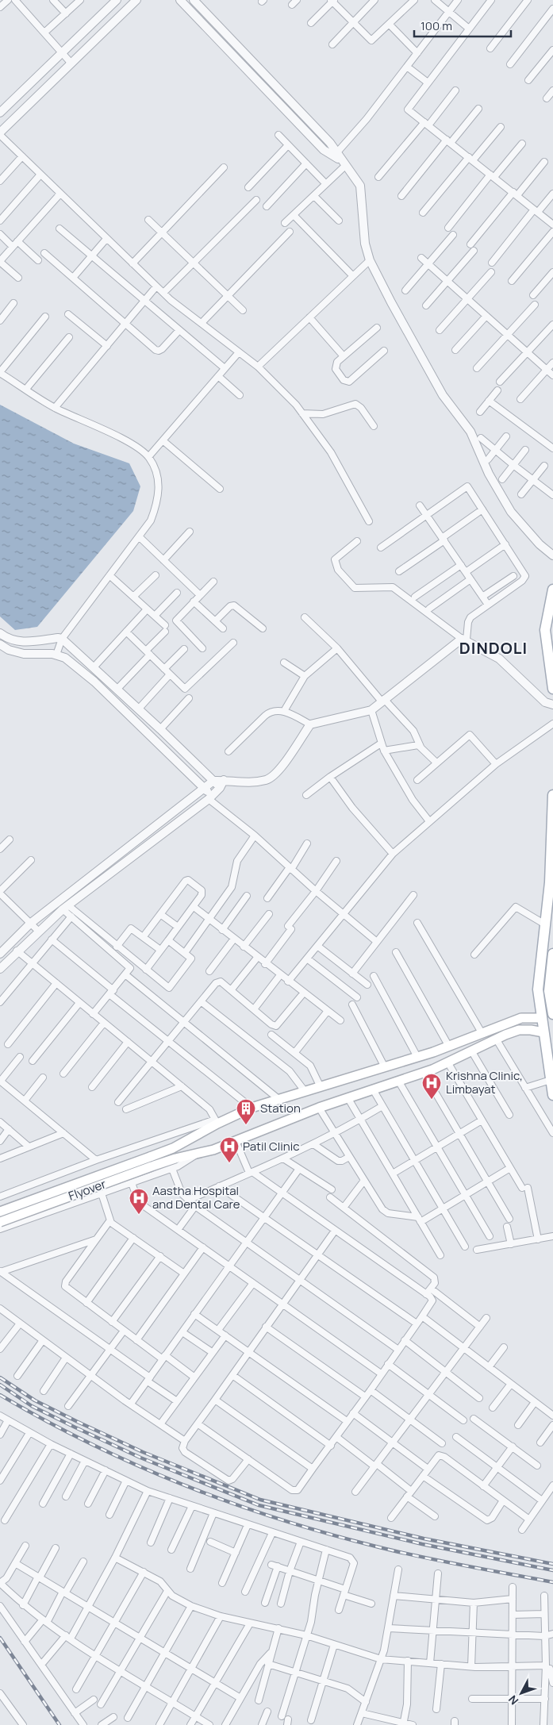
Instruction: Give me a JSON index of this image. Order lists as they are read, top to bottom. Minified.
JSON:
{"streets":{"main road":["Flyover"]},"districts":["DINDOLI"],"places":{"hospital":["Krishna Clinic, Limbayat","Patil Clinic","Aastha Hospital and Dental Care"],"building":["Station"]},"scale_bar":"100 m","north":"bottom left"}
